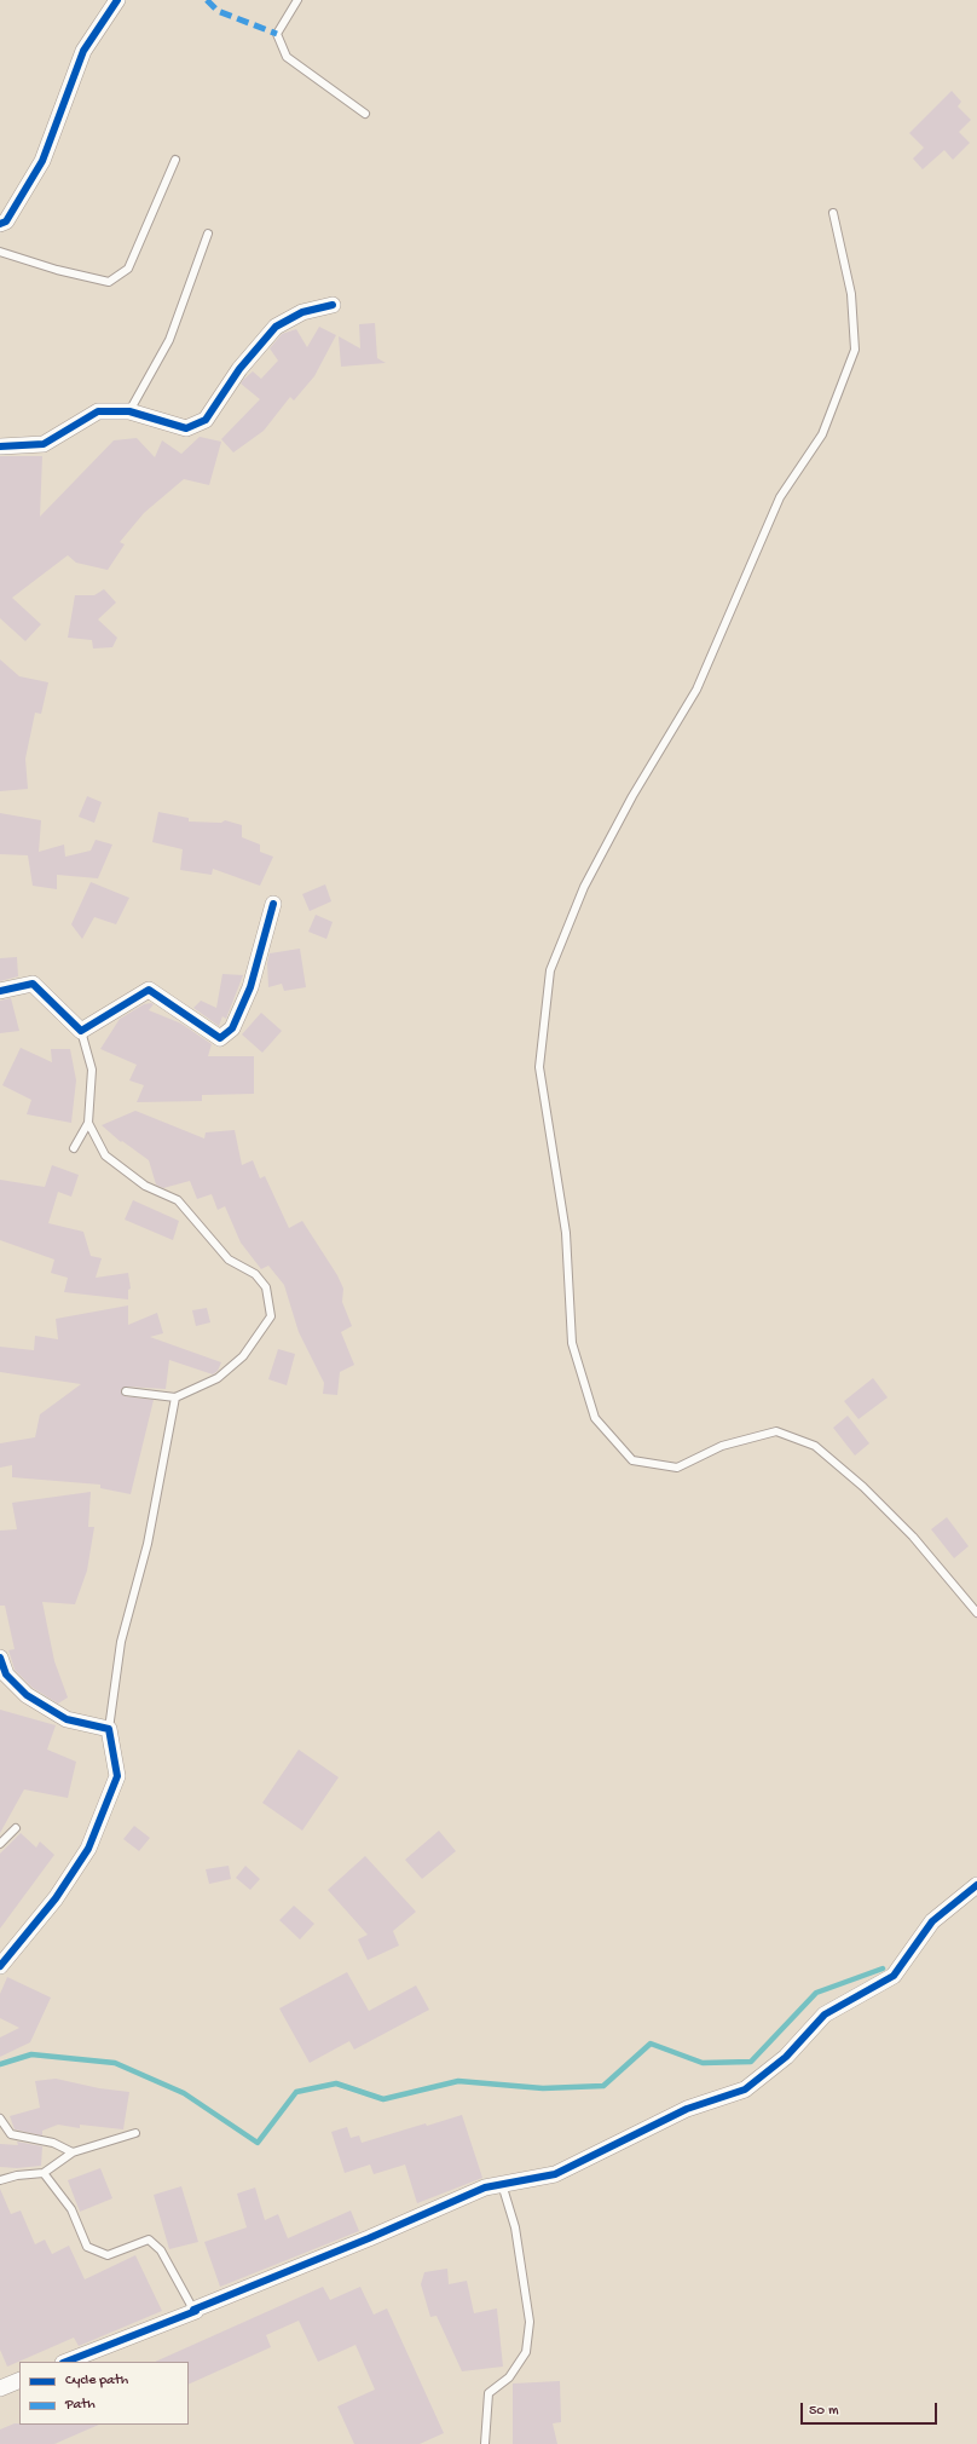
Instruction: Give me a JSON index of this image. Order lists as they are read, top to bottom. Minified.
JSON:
{"legend":["Cycle path","Path"],"scale_bar":"50 m"}
